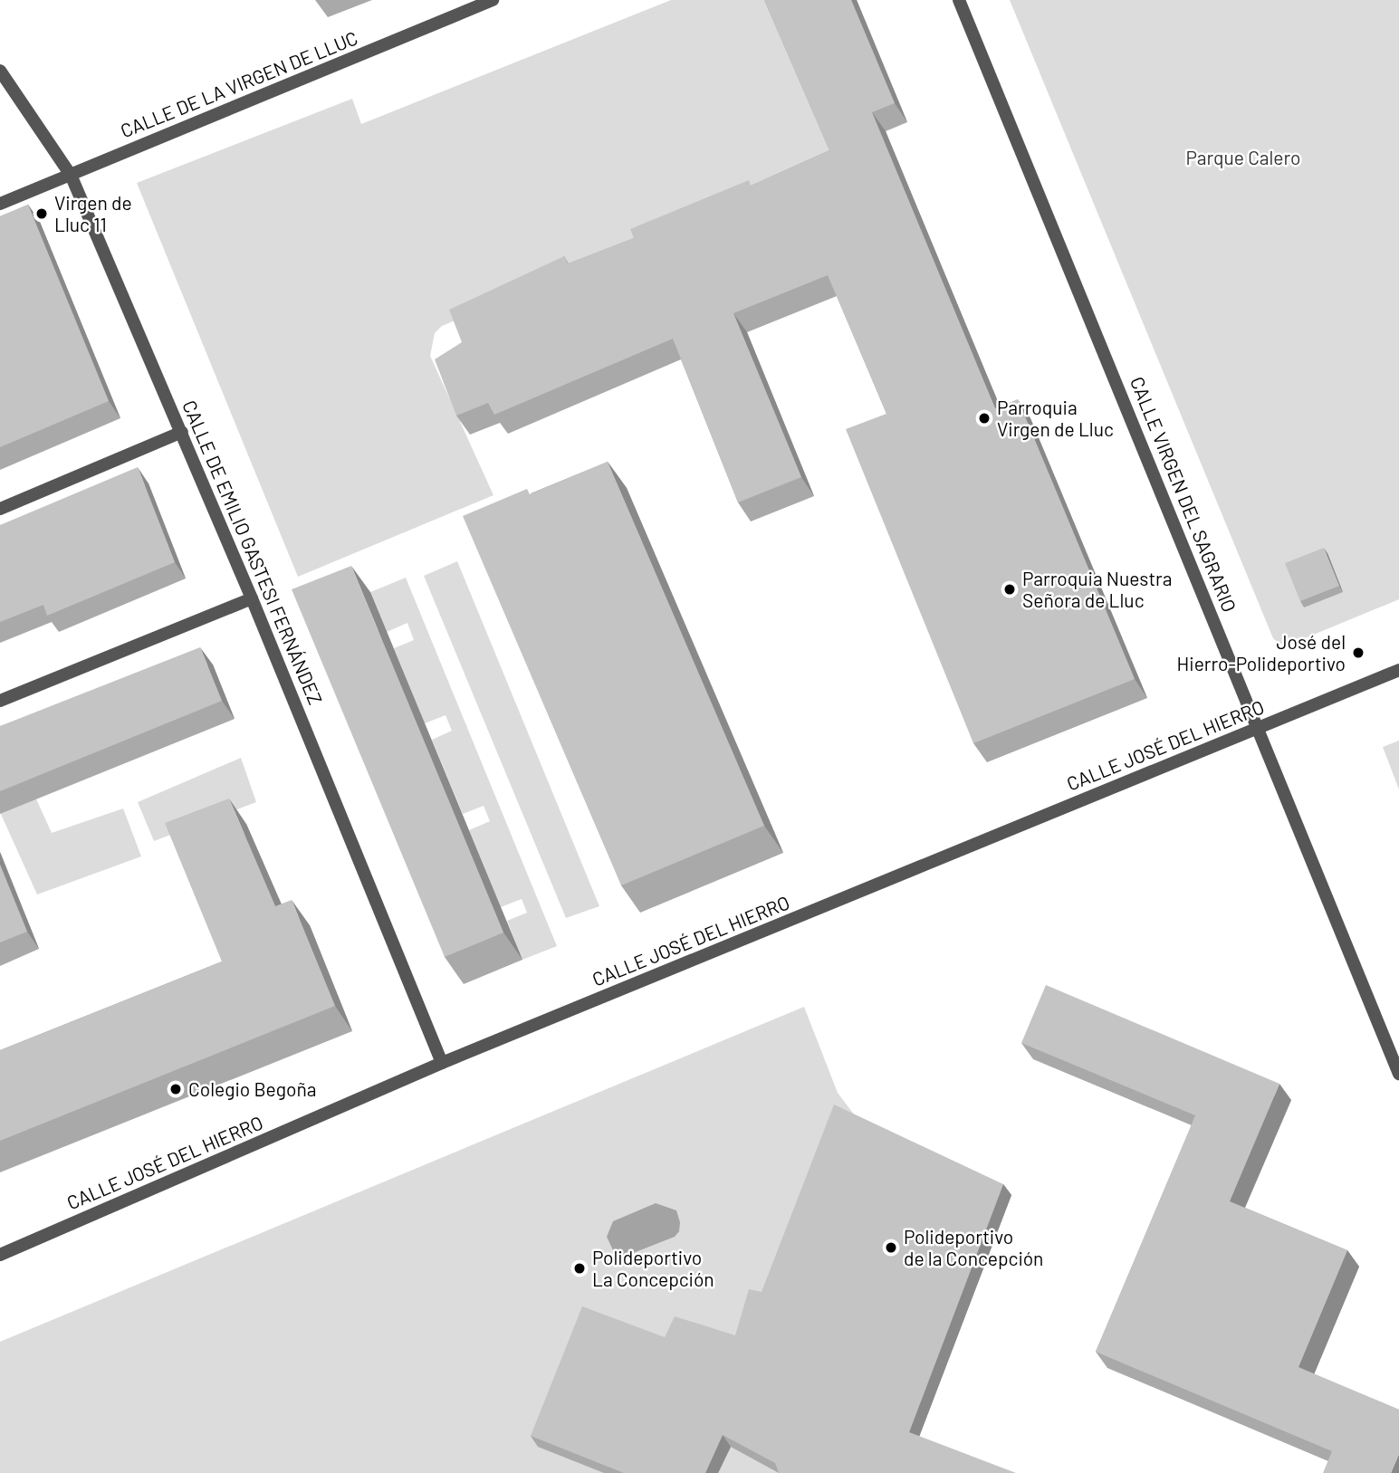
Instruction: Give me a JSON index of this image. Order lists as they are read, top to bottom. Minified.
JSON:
{"streets":{"street":["CALLE DE LA VIRGEN DE LLUC","CALLE VIRGEN DEL SAGRARIO","CALLE DE EMILIO GASTESI FERNÁNDEZ","CALLE JOSÉ DEL HIERRO"]},"crossings":[["CALLE DE LA VIRGEN DE LLUC","CALLE DE EMILIO GASTESI FERNÁNDEZ"],["CALLE VIRGEN DEL SAGRARIO","CALLE JOSÉ DEL HIERRO"],["CALLE DE EMILIO GASTESI FERNÁNDEZ","CALLE JOSÉ DEL HIERRO"]],"parks":["Parque Calero"],"places":["Virgen de Lluc 11","Parroquia Virgen de Lluc","Parroquia Nuestra Señora de Lluc","José del Hierro-Polideportivo","Colegio Begoña","Polideportivo de la Concepción","Polideportivo La Concepción"]}
